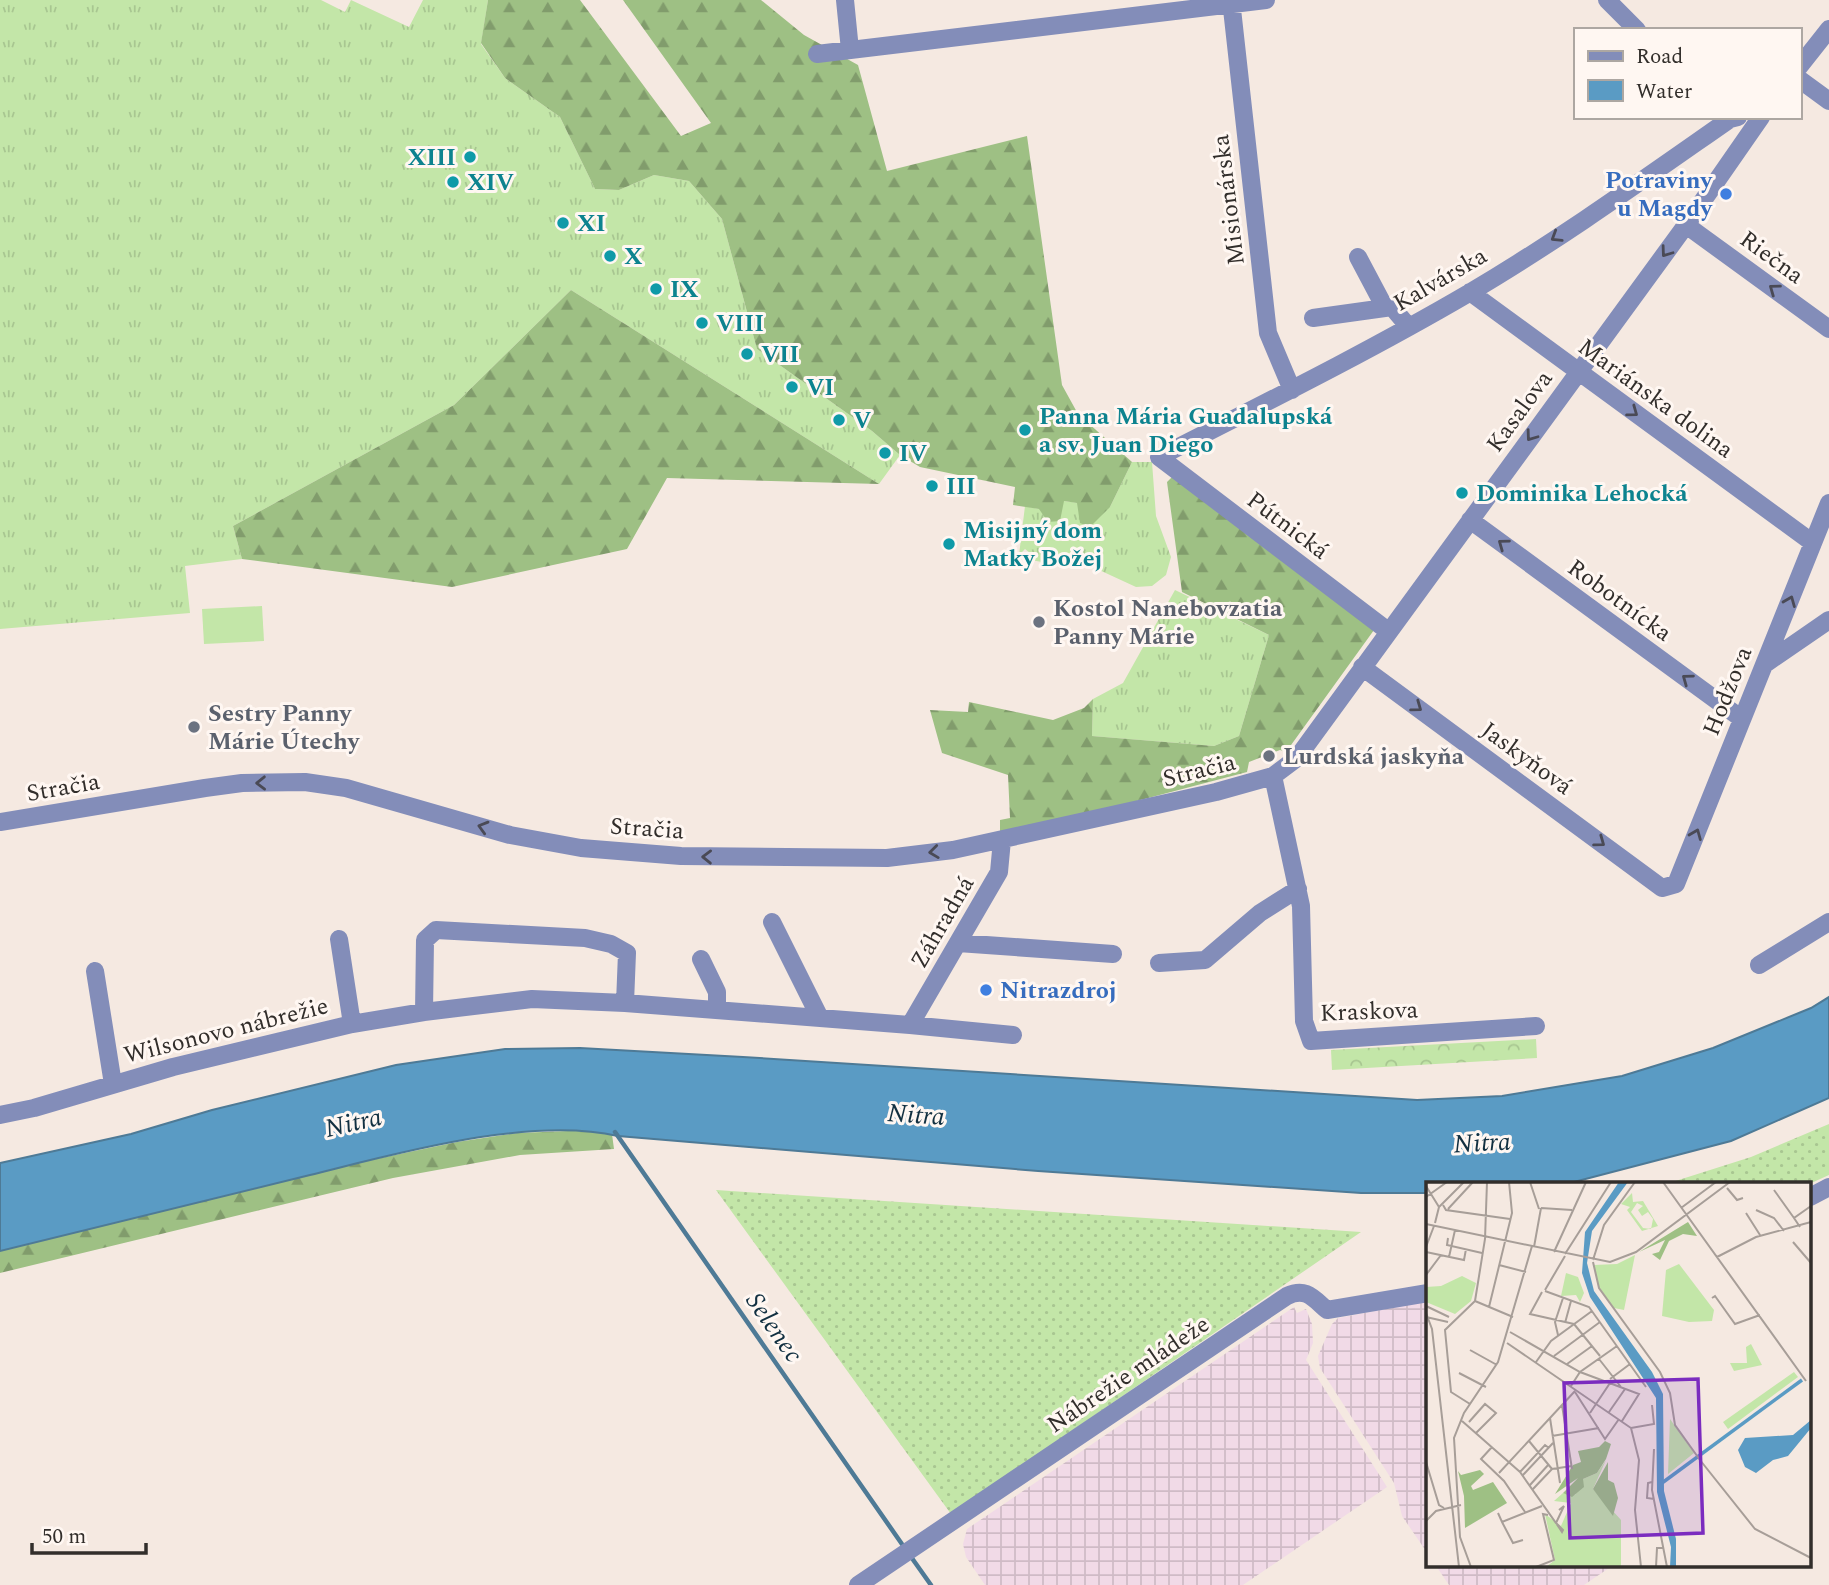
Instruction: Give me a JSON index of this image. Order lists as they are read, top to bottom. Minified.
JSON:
{"streets":{"street":["Misionárska","Riečna","Kalvárska","Mariánska dolina","Kasalova","Pútnická","Robotnícka","Hodžova","Jaskyňová","Stračia","Záhradná","Kraskova","Wilsonovo nábrežie","Nábrežie mládeže"]},"crossings":[["Misionárska","Kalvárska"],["Riečna","Kasalova"],["Kalvárska","Mariánska dolina"],["Kalvárska","Pútnická"],["Mariánska dolina","Kasalova"],["Mariánska dolina","Hodžova"],["Kasalova","Pútnická"],["Kasalova","Robotnícka"],["Kasalova","Jaskyňová"],["Kasalova","Stračia"],["Robotnícka","Hodžova"],["Hodžova","Jaskyňová"],["Stračia","Záhradná"],["Stračia","Kraskova"],["Záhradná","Wilsonovo nábrežie"]],"one_way":["Riečna","Kalvárska","Mariánska dolina","Kasalova","Robotnícka","Hodžova","Jaskyňová","Stračia"],"water":["Nitra","Selenec"],"places":["XIII","XIV","Potraviny u Magdy","XI","X","IX","VIII","VII","VI","V","Panna Mária Guadalupská a sv. Juan Diego","IV","III","Dominika Lehocká","Misijný dom Matky Božej","Kostol Nanebovzatia Panny Márie","Sestry Panny Márie Útechy","Lurdská jaskyňa","Nitrazdroj"],"legend":["Road","Water"],"scale_bar":"50 m"}
